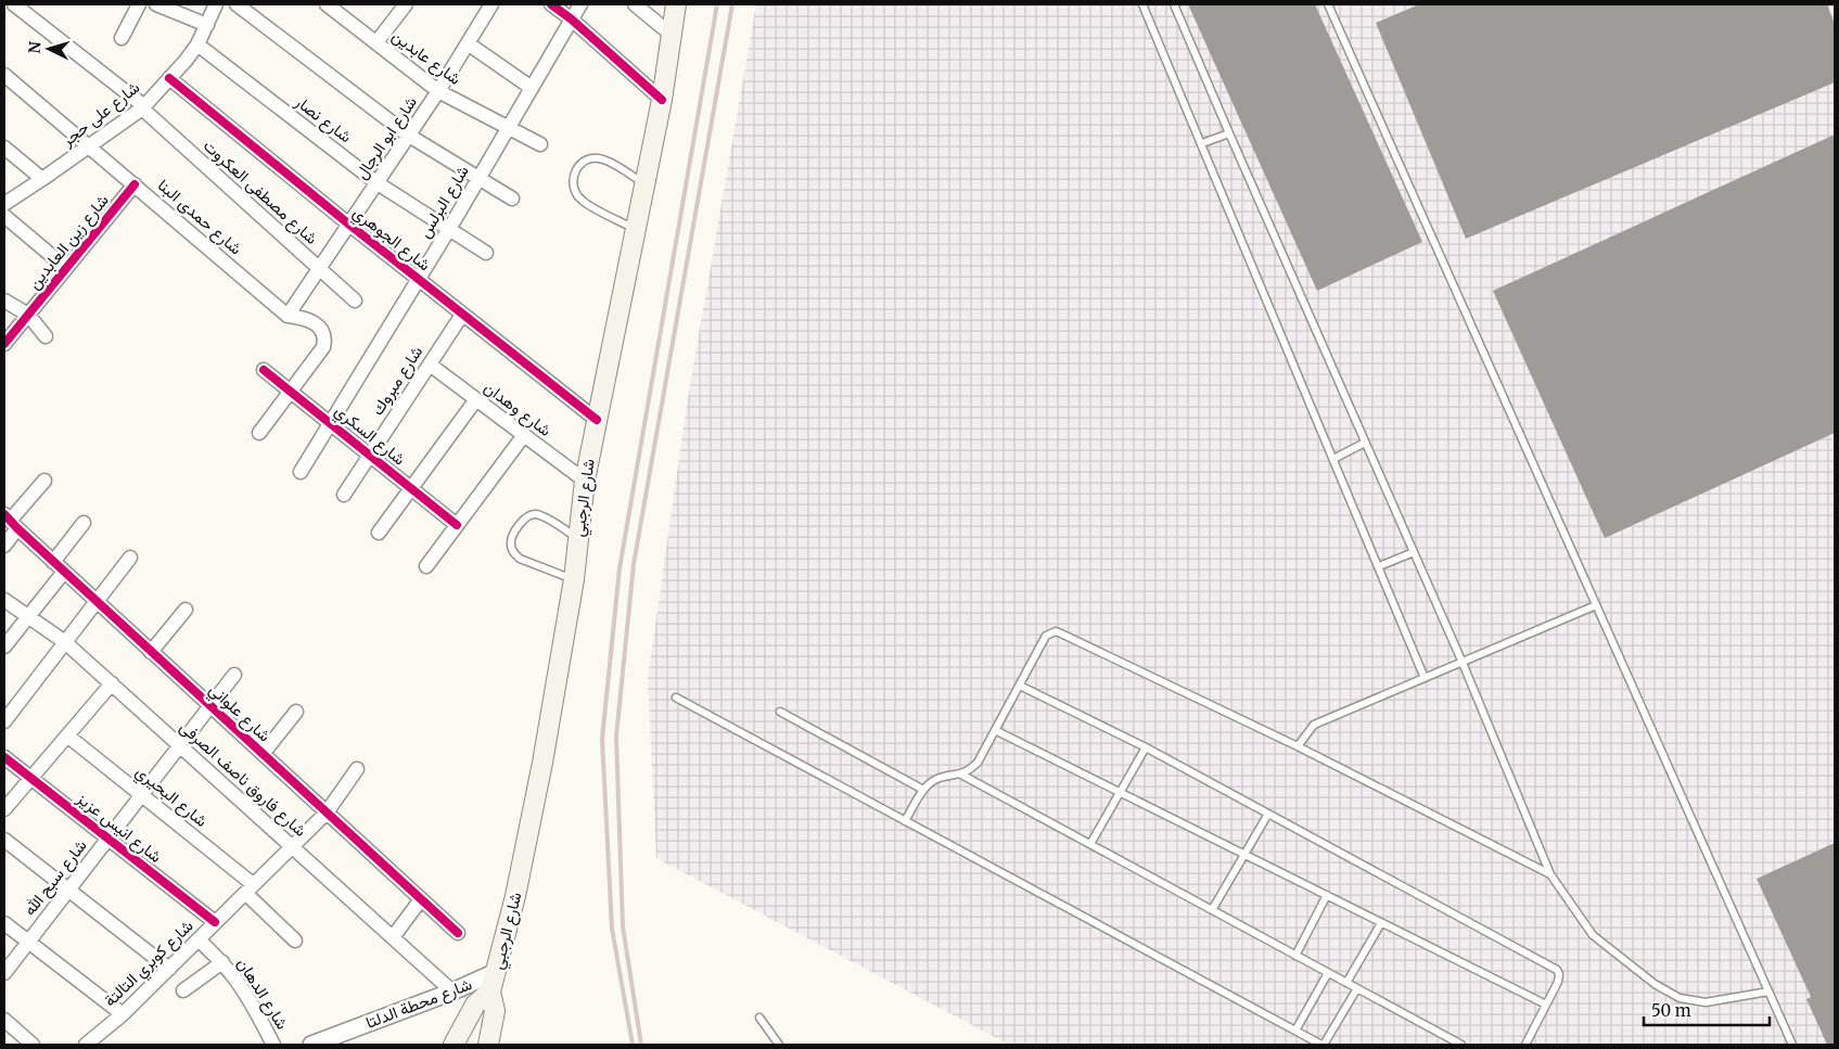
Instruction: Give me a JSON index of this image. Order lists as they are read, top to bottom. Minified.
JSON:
{"streets":{"main road":["شارع الرجبي"],"street":["شارع عابدين","شارع على حجر","شارع نصار","شارع ابو الرجال","شارع مصطفى العكروت","شارع البرلس","شارع حمدى البنا","شارع الجوهري","شارع زين العابدين","شارع مبروك","شارع وهدان","شارع السكري","شارع علواني","شارع فاروق ناصف الصرفى","شارع البحيري","شارع انيس عزيز","شارع سبح الله","شارع كوبري التالتة","شارع الدهان","شارع محطة الدلتا"]},"crossings":[["شارع عابدين","شارع ابو الرجال"],["شارع عابدين","شارع البرلس"],["شارع على حجر","شارع نصار"],["شارع على حجر","شارع مصطفى العكروت"],["شارع على حجر","شارع حمدى البنا"],["شارع على حجر","شارع الجوهري"],["شارع نصار","شارع ابو الرجال"],["شارع نصار","شارع البرلس"],["شارع ابو الرجال","شارع مصطفى العكروت"],["شارع ابو الرجال","شارع حمدى البنا"],["شارع ابو الرجال","شارع الجوهري"],["شارع البرلس","شارع الجوهري"],["شارع البرلس","شارع السكري"],["شارع حمدى البنا","شارع زين العابدين"],["شارع الجوهري","شارع مبروك"],["شارع الجوهري","شارع الرجبي"],["شارع مبروك","شارع وهدان"],["شارع مبروك","شارع السكري"],["شارع وهدان","شارع الرجبي"],["شارع الرجبي","شارع محطة الدلتا"],["شارع علواني","شارع سبح الله"],["شارع علواني","شارع كوبري التالتة"],["شارع فاروق ناصف الصرفى","شارع سبح الله"],["شارع فاروق ناصف الصرفى","شارع كوبري التالتة"],["شارع فاروق ناصف الصرفى","شارع محطة الدلتا"],["شارع البحيري","شارع سبح الله"],["شارع البحيري","شارع كوبري التالتة"],["شارع انيس عزيز","شارع سبح الله"],["شارع انيس عزيز","شارع كوبري التالتة"],["شارع كوبري التالتة","شارع الدهان"]],"scale_bar":"50 m","north":"left"}
